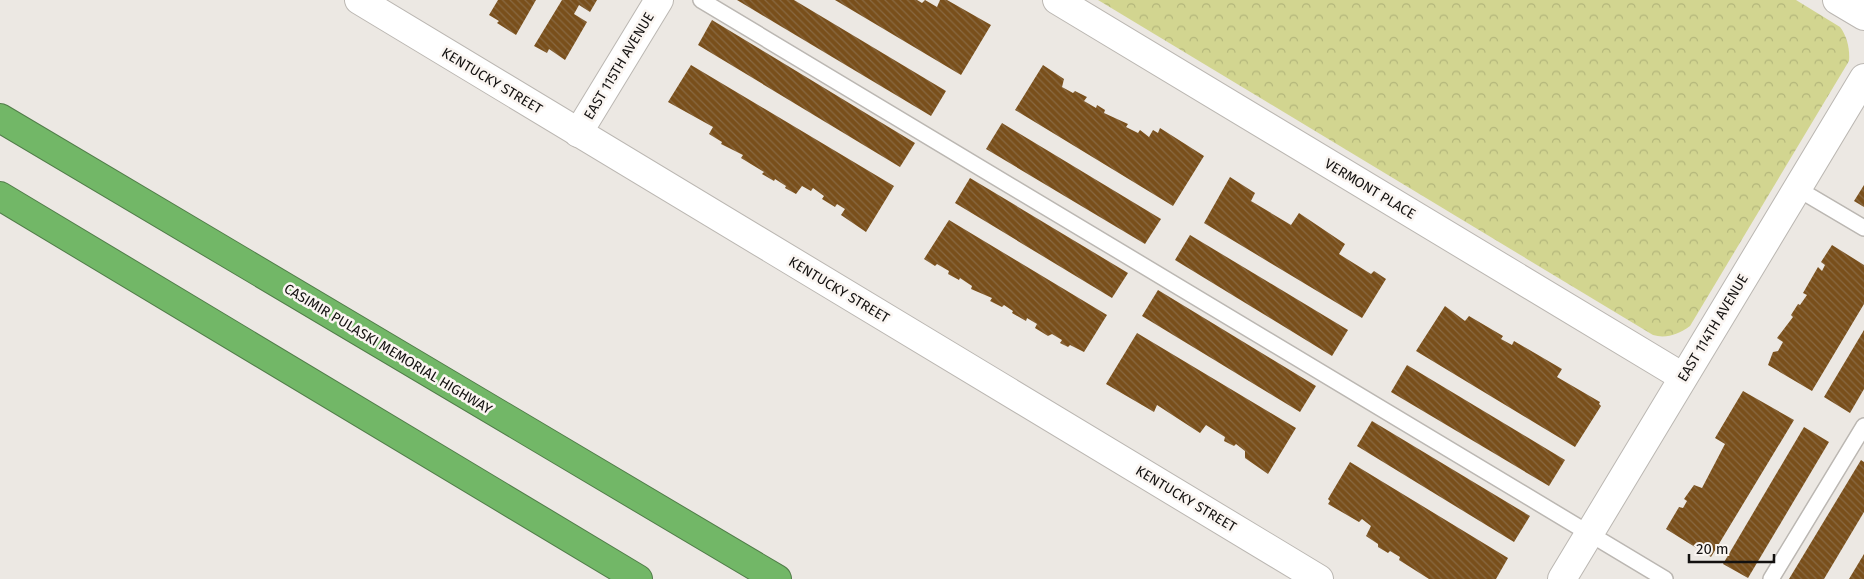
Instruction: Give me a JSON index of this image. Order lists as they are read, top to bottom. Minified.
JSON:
{"streets":{"highway":["CASIMIR PULASKI MEMORIAL HIGHWAY"],"street":["EAST 115TH AVENUE","KENTUCKY STREET","VERMONT PLACE","EAST 114TH AVENUE"]},"crossings":[["EAST 115TH AVENUE","KENTUCKY STREET"],["VERMONT PLACE","EAST 114TH AVENUE"]],"scale_bar":"20 m"}
